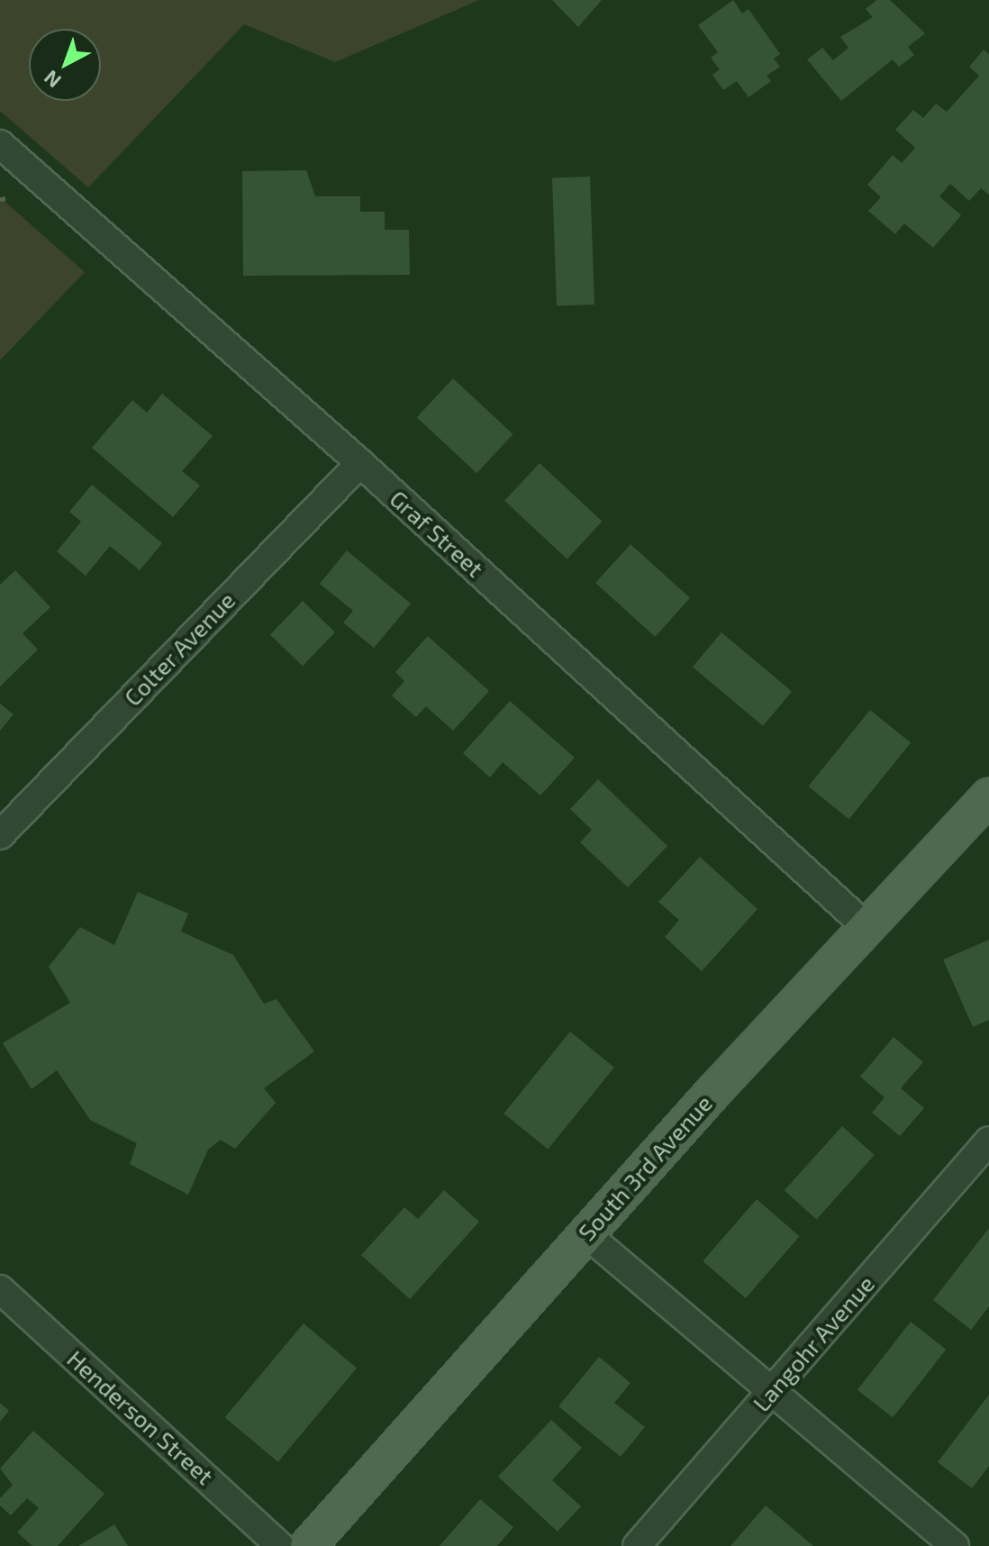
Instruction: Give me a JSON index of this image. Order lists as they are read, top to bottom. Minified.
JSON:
{"streets":{"main road":["South 3rd Avenue"],"street":["Graf Street","Colter Avenue","Langohr Avenue","Henderson Street"]},"crossings":[["Graf Street","Colter Avenue"],["Graf Street","South 3rd Avenue"]],"north":"bottom left"}
